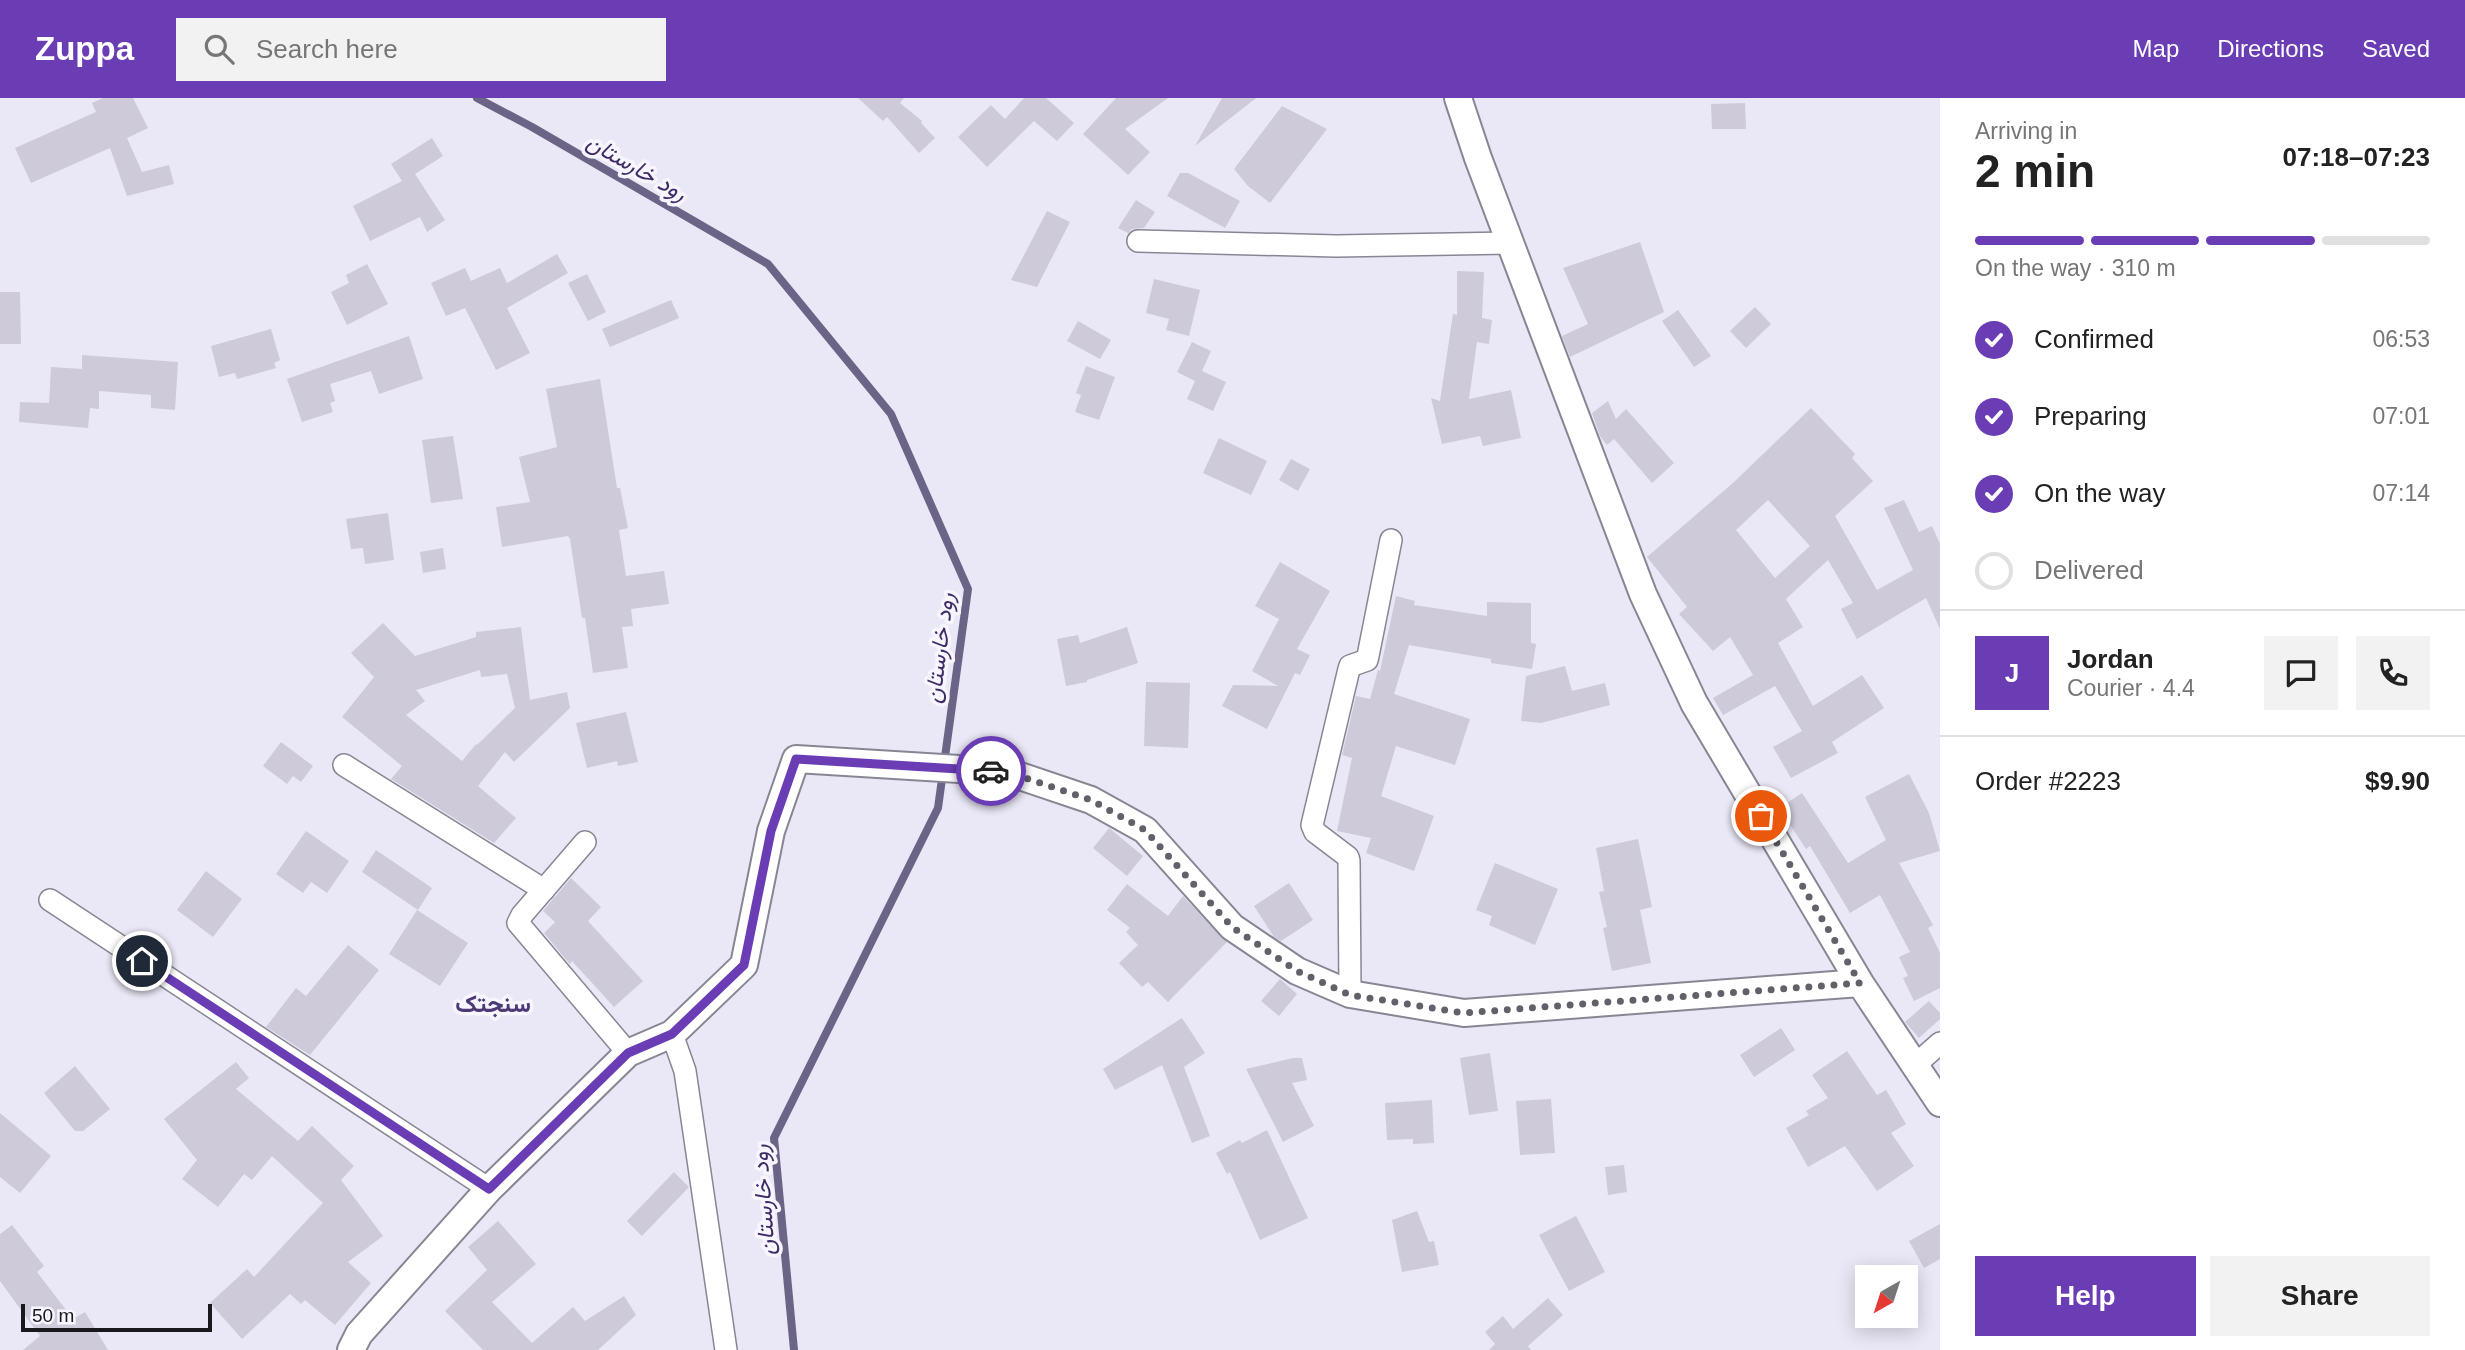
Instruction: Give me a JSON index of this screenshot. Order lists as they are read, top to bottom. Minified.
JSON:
{"districts":["سنجتک"],"water":["رود خارستان"],"scale_bar":"50 m","north":"bottom left","page":{"header":"Zuppa","search":"Search here","nav":["Map","Directions","Saved"],"heading":["2 min","Arriving in","07:18–07:23"],"panel":["Jordan","Courier · 4.4","Order #2223","$9.90"],"bar":"On the way · 310 m","list":[["Confirmed","06:53"],["Preparing","07:01"],["On the way","07:14"],"Delivered"],"round":"J","buttons":["Help","Share"],"scale":"50 m"}}
